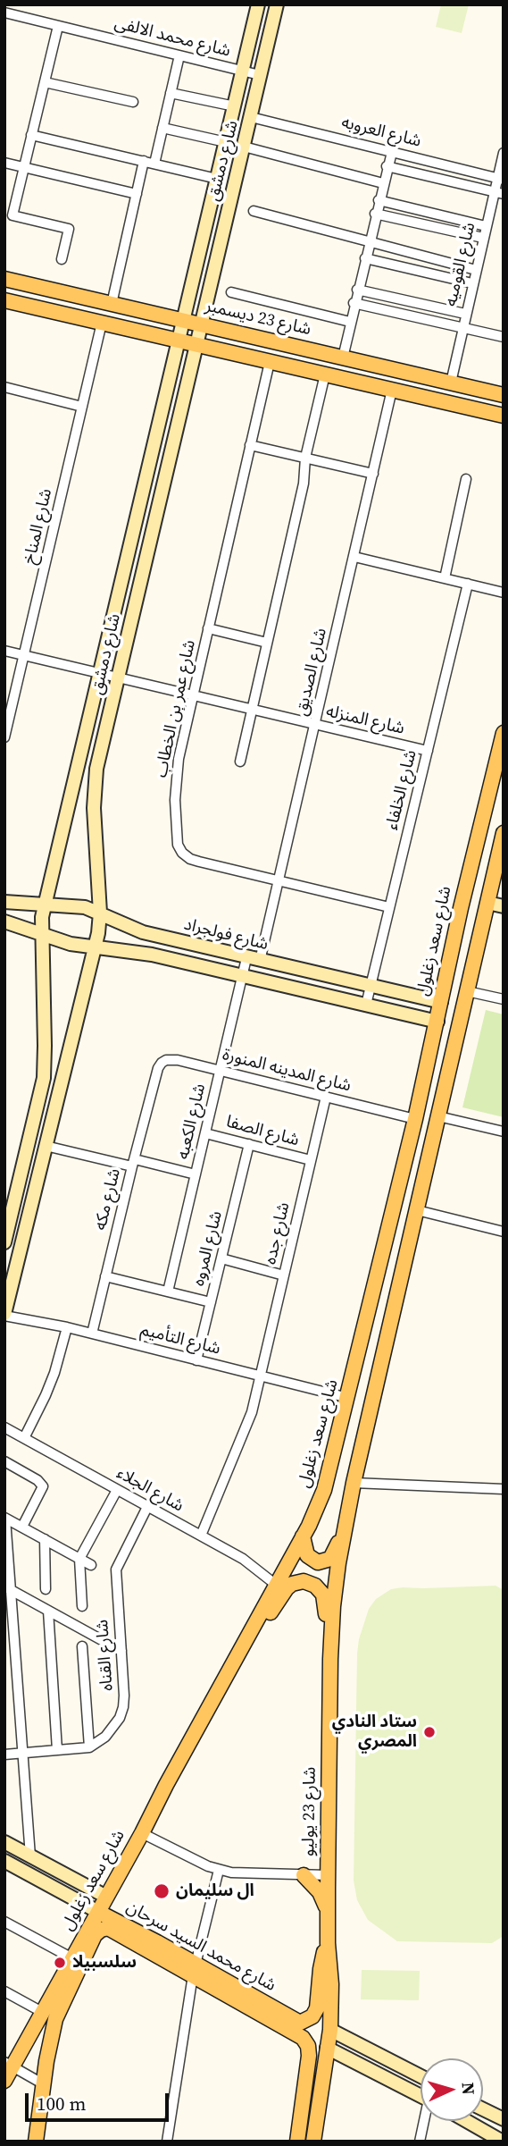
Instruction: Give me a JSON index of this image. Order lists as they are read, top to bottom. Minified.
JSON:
{"streets":{"main road":["شارع 23 ديسمبر","شارع سعد زغلول","شارع 23 يوليو","شارع محمد السيد سرحان"],"street":["شارع محمد الالفى","شارع العروبه","شارع دمشق","شارع القوميه","شارع المناخ","شارع الصديق","شارع عمر بن الخطاب","شارع المنزله","شارع الخلفاء","شارع فولجراد","شارع المدينه المنورة","شارع الكعبه","شارع الصفا","شارع مكه","شارع جده","شارع المروه","شارع التأميم","شارع الجلاء","شارع القناه"]},"crossings":[["شارع محمد الالفى","شارع دمشق"],["شارع العروبه","شارع دمشق"],["شارع العروبه","شارع القوميه"],["شارع دمشق","شارع 23 ديسمبر"],["شارع دمشق","شارع المنزله"],["شارع دمشق","شارع فولجراد"],["شارع دمشق","شارع التأميم"],["شارع القوميه","شارع 23 ديسمبر"],["شارع المناخ","شارع المنزله"],["شارع الصديق","شارع عمر بن الخطاب"],["شارع الصديق","شارع المنزله"],["شارع الصديق","شارع فولجراد"],["شارع عمر بن الخطاب","شارع المنزله"],["شارع عمر بن الخطاب","شارع الخلفاء"],["شارع المنزله","شارع الخلفاء"],["شارع الخلفاء","شارع فولجراد"],["شارع فولجراد","شارع سعد زغلول"],["شارع فولجراد","شارع الكعبه"],["شارع سعد زغلول","شارع المدينه المنورة"],["شارع سعد زغلول","شارع التأميم"],["شارع سعد زغلول","شارع الجلاء"],["شارع سعد زغلول","شارع محمد السيد سرحان"],["شارع المدينه المنورة","شارع الكعبه"],["شارع المدينه المنورة","شارع مكه"],["شارع المدينه المنورة","شارع جده"],["شارع الكعبه","شارع الصفا"],["شارع الصفا","شارع جده"],["شارع الصفا","شارع المروه"],["شارع مكه","شارع التأميم"],["شارع جده","شارع التأميم"],["شارع جده","شارع الجلاء"],["شارع المروه","شارع التأميم"],["شارع الجلاء","شارع القناه"],["شارع 23 يوليو","شارع محمد السيد سرحان"]],"places":["ستاد النادي المصري","ال سليمان","سلسبيلا"],"scale_bar":"100 m","north":"right"}
